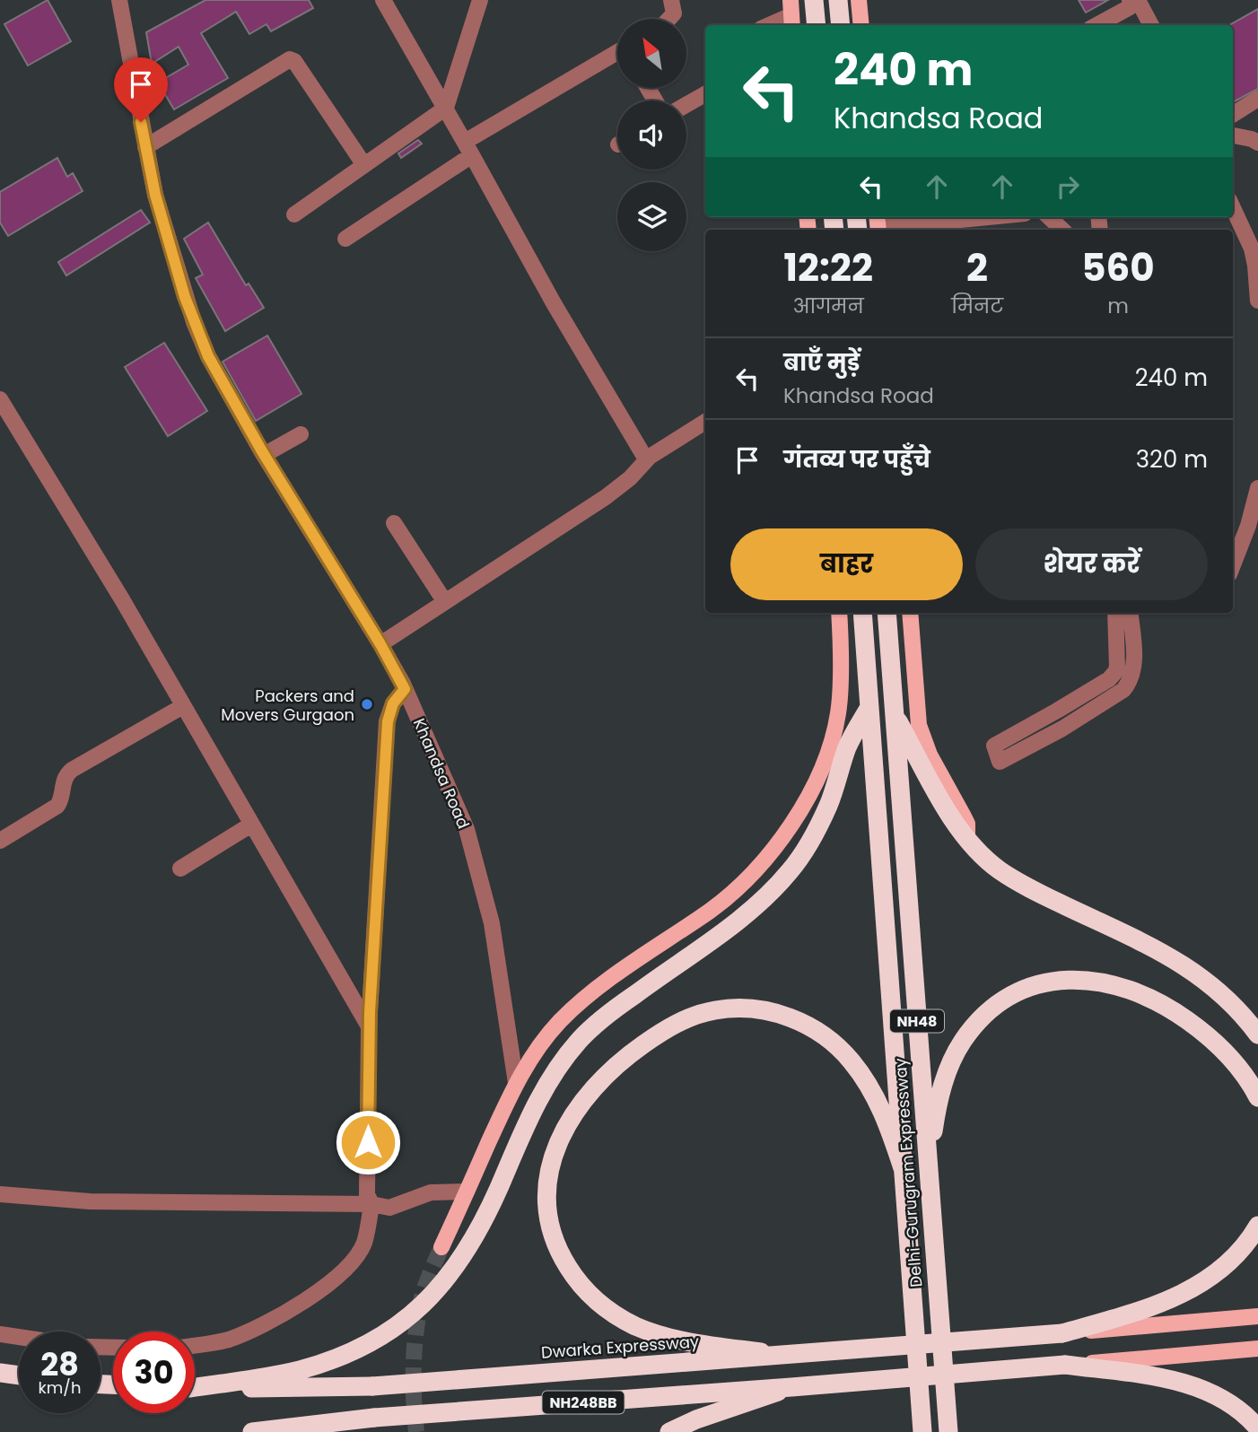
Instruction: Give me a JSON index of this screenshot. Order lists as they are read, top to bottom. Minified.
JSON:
{"streets":{"highway":["NH48","Delhi-Gurugram Expressway","Dwarka Expressway","NH248BB"],"street":["Khandsa Road"]},"places":["Packers and Movers Gurgaon"],"north":"top left","page":{"turn":["240 m","Khandsa Road"],"eta":["12:22","आगमन","2","मिनट","560","m"],"list":[{"name":"बाएँ मुड़ें","note":"Khandsa Road","value":"240 m"},{"name":"गंतव्य पर पहुँचे","value":"320 m"}],"buttons":["बाहर","शेयर करें"],"speed":"28 km/h","limit":"30"}}
